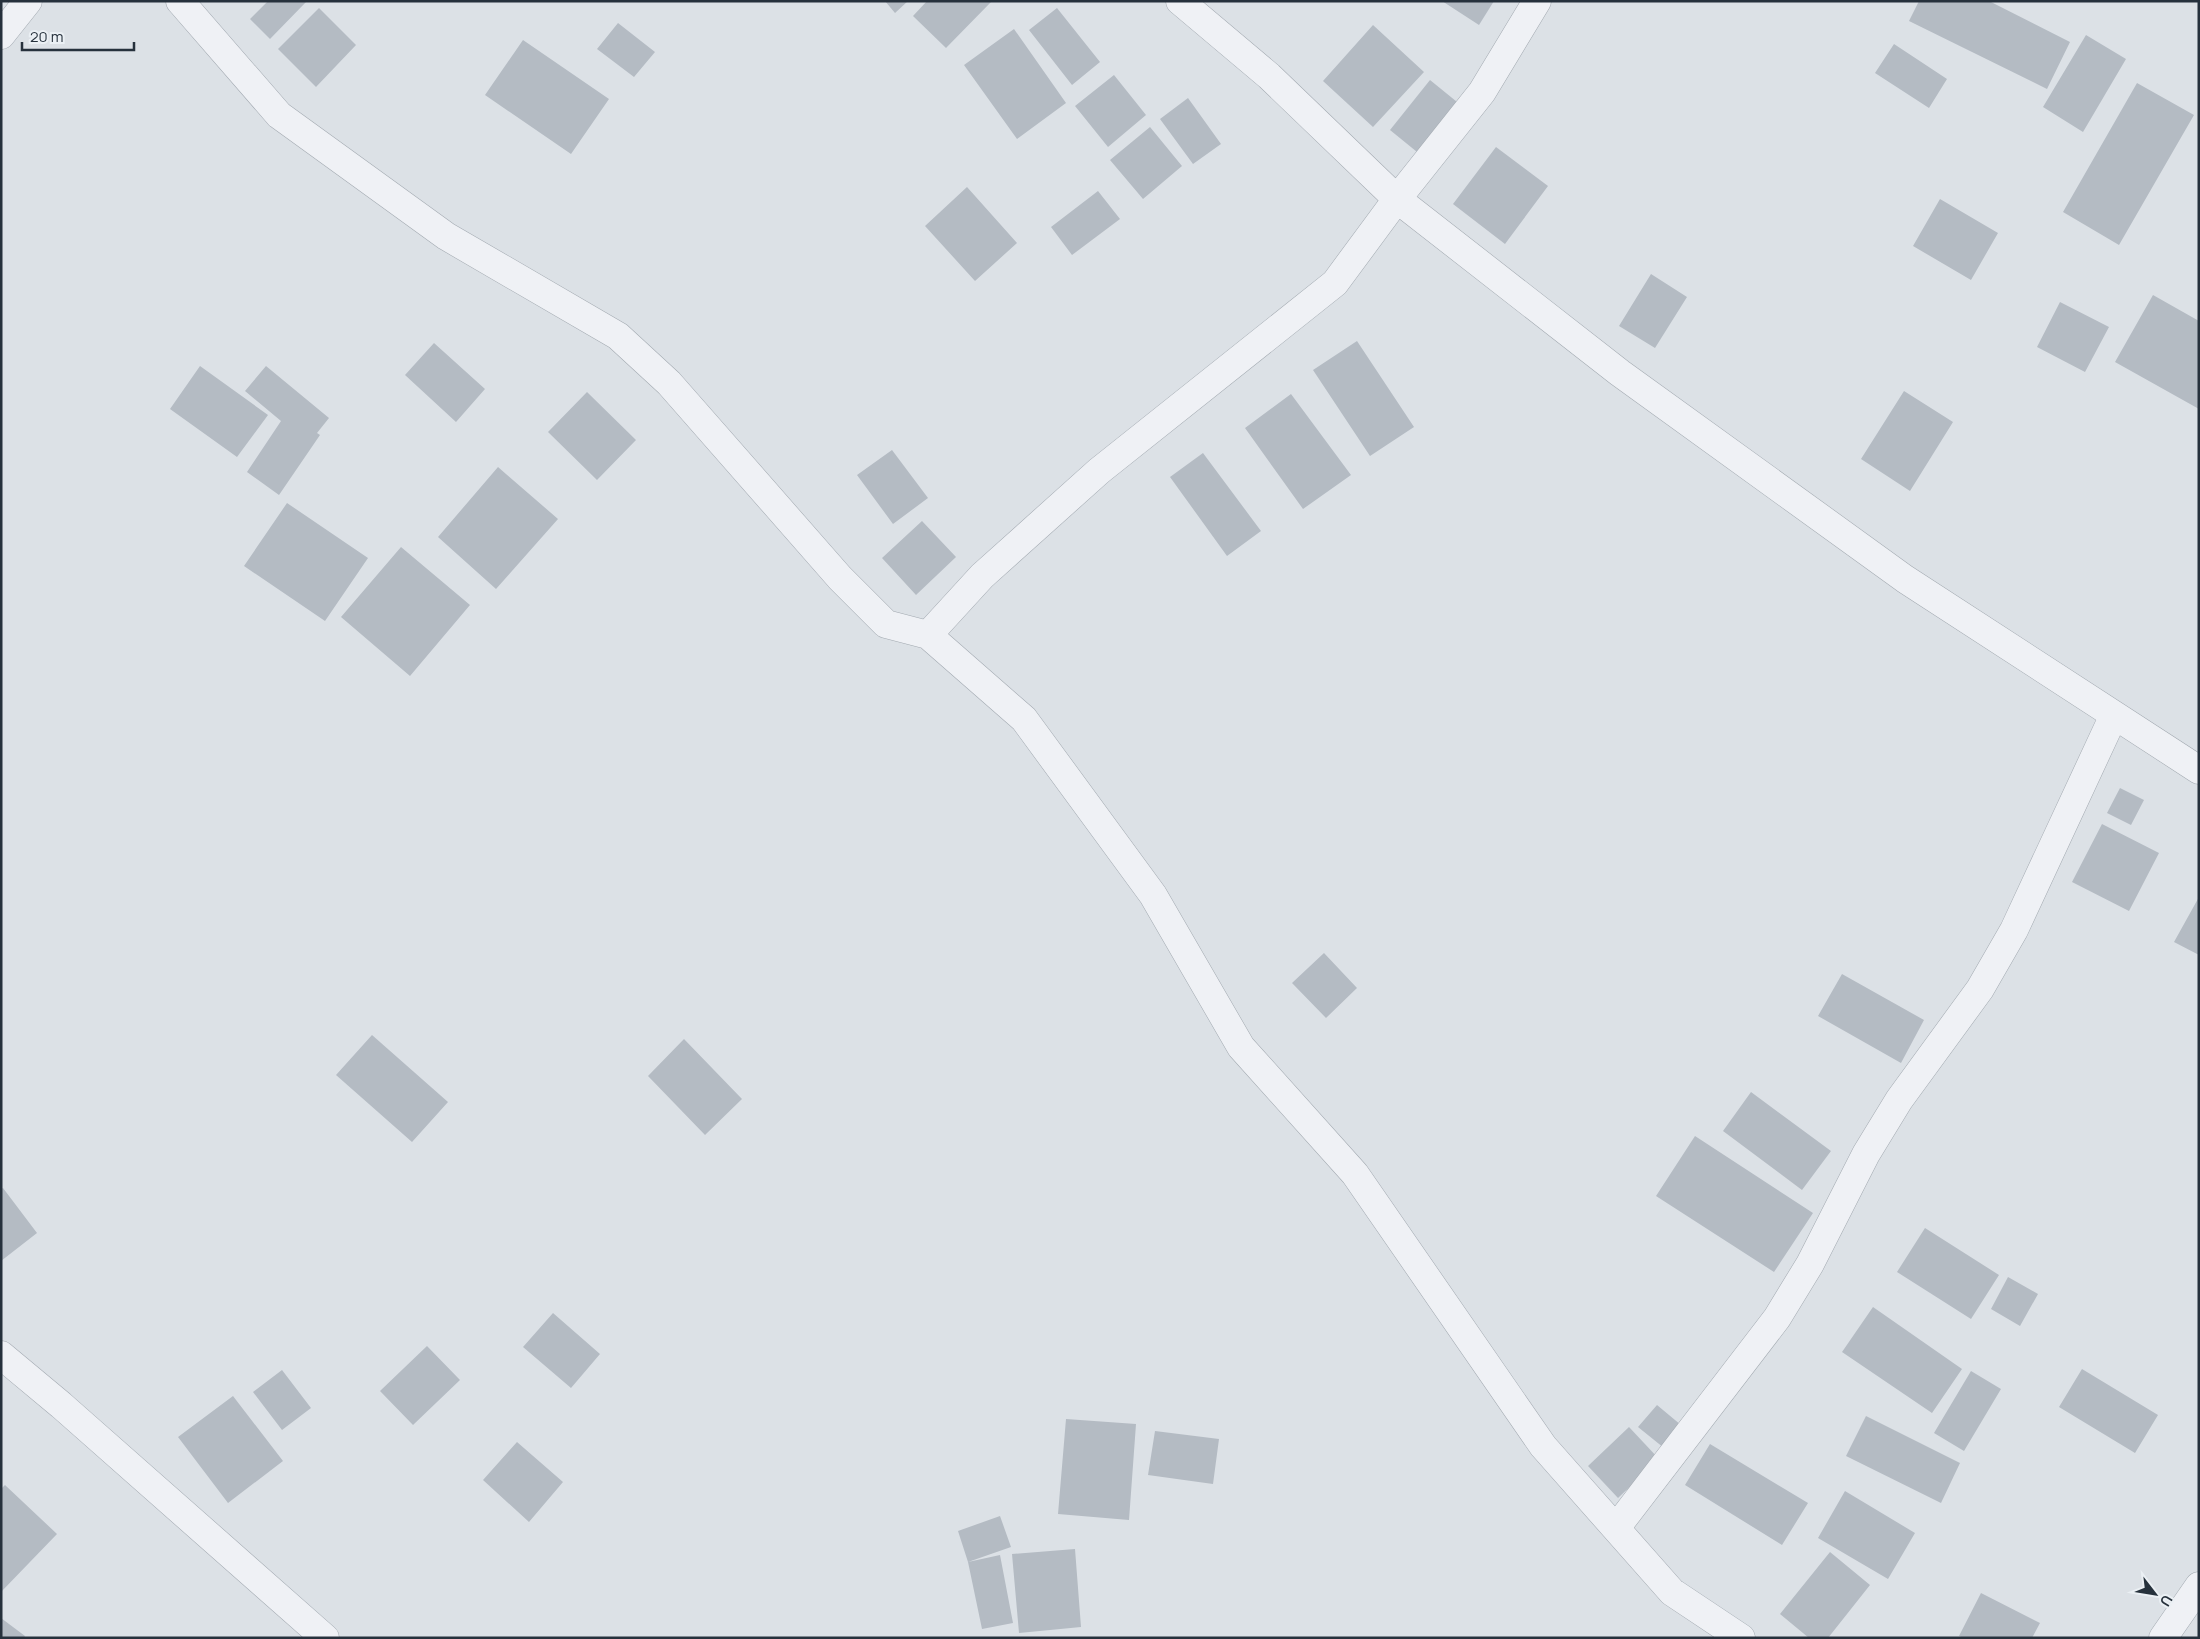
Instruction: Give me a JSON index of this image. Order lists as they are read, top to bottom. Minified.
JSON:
{"scale_bar":"20 m","north":"bottom right"}
